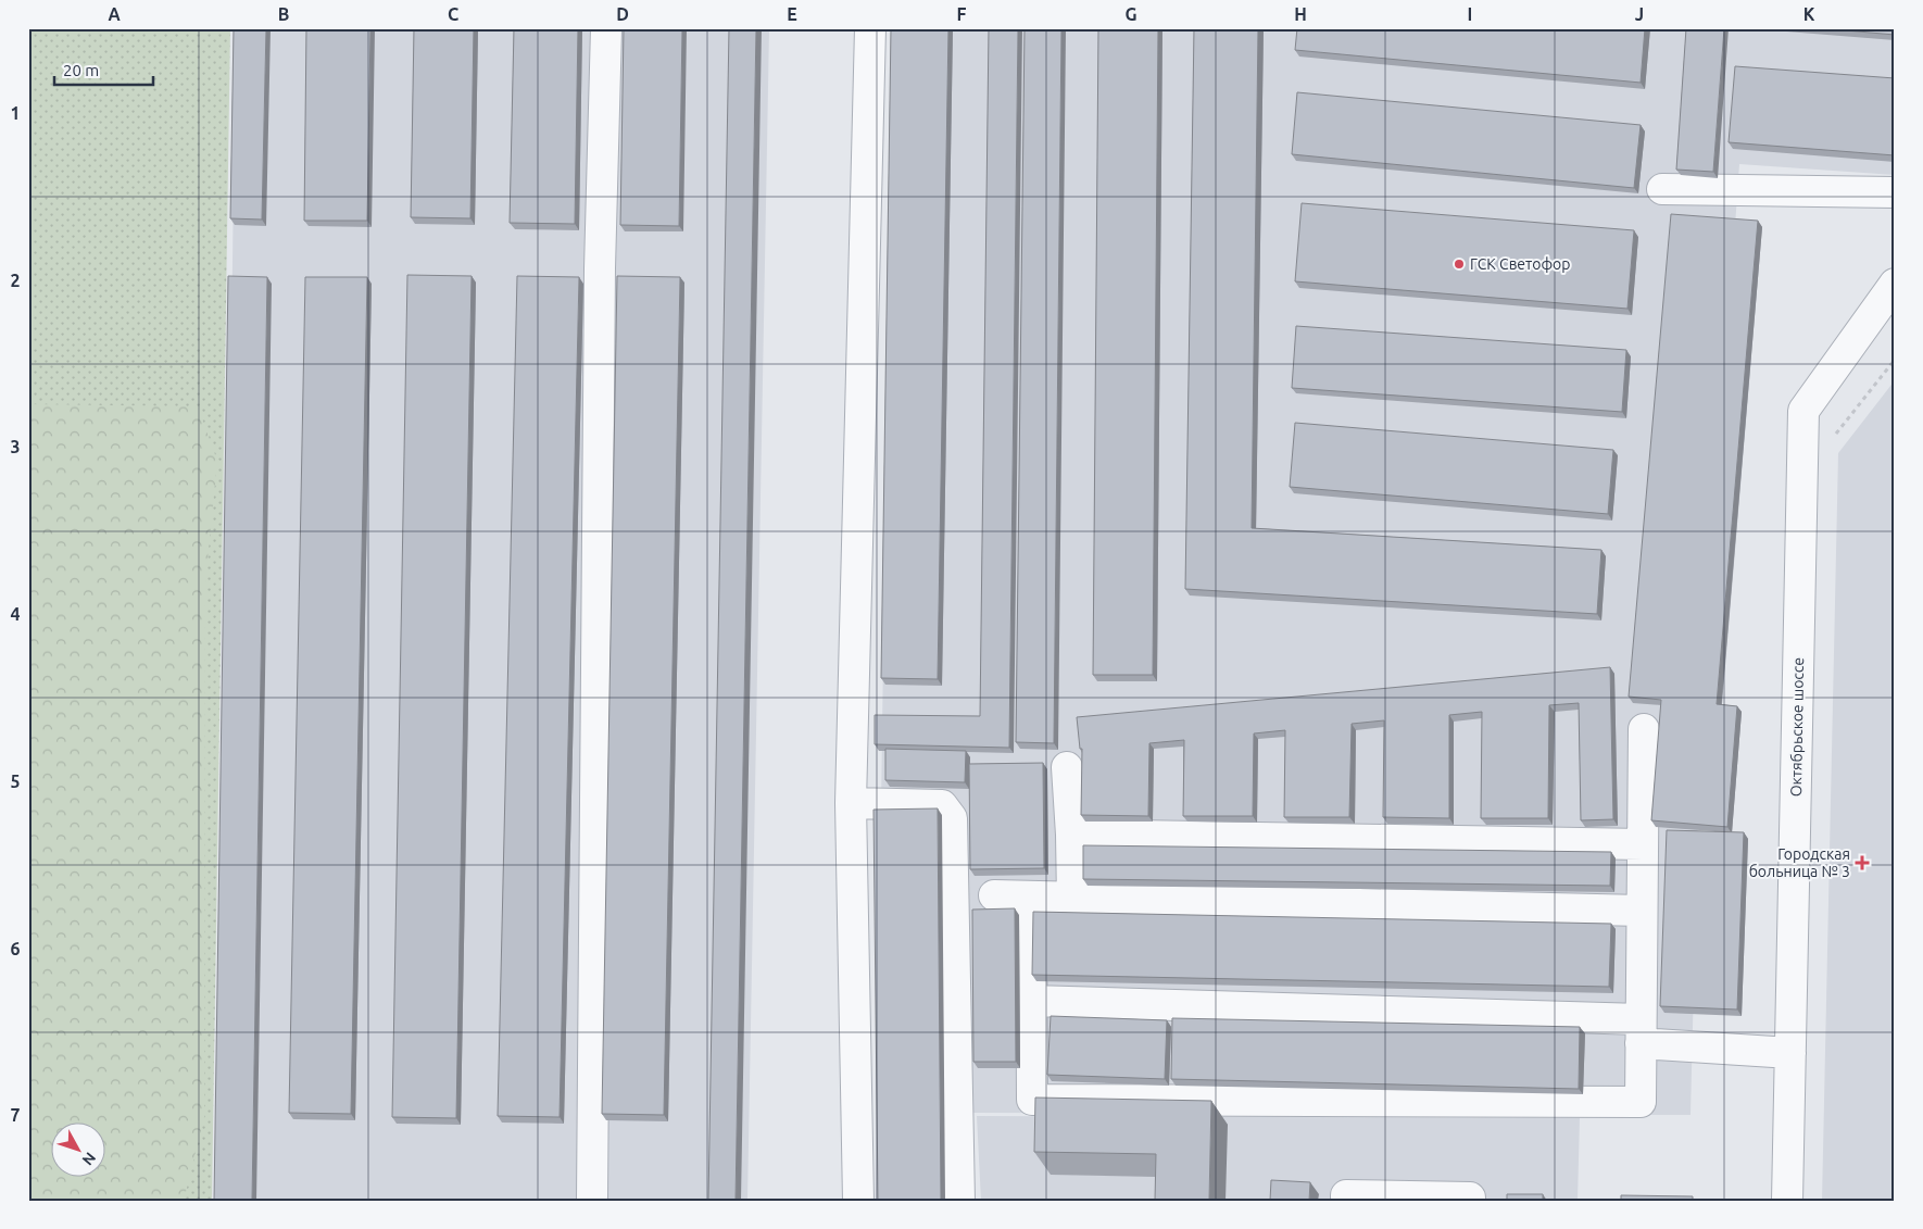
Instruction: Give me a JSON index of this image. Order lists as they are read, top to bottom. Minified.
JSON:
{"streets":{"street":["Октябрьское шоссе"]},"places":{"other":["ГСК Светофор"],"health":["Городская больница № 3"]},"scale_bar":"20 m","north":"bottom right","grid":{"columns":["A","B","C","D","E","F","G","H","I","J","K"],"rows":["1","2","3","4","5","6","7"]}}
